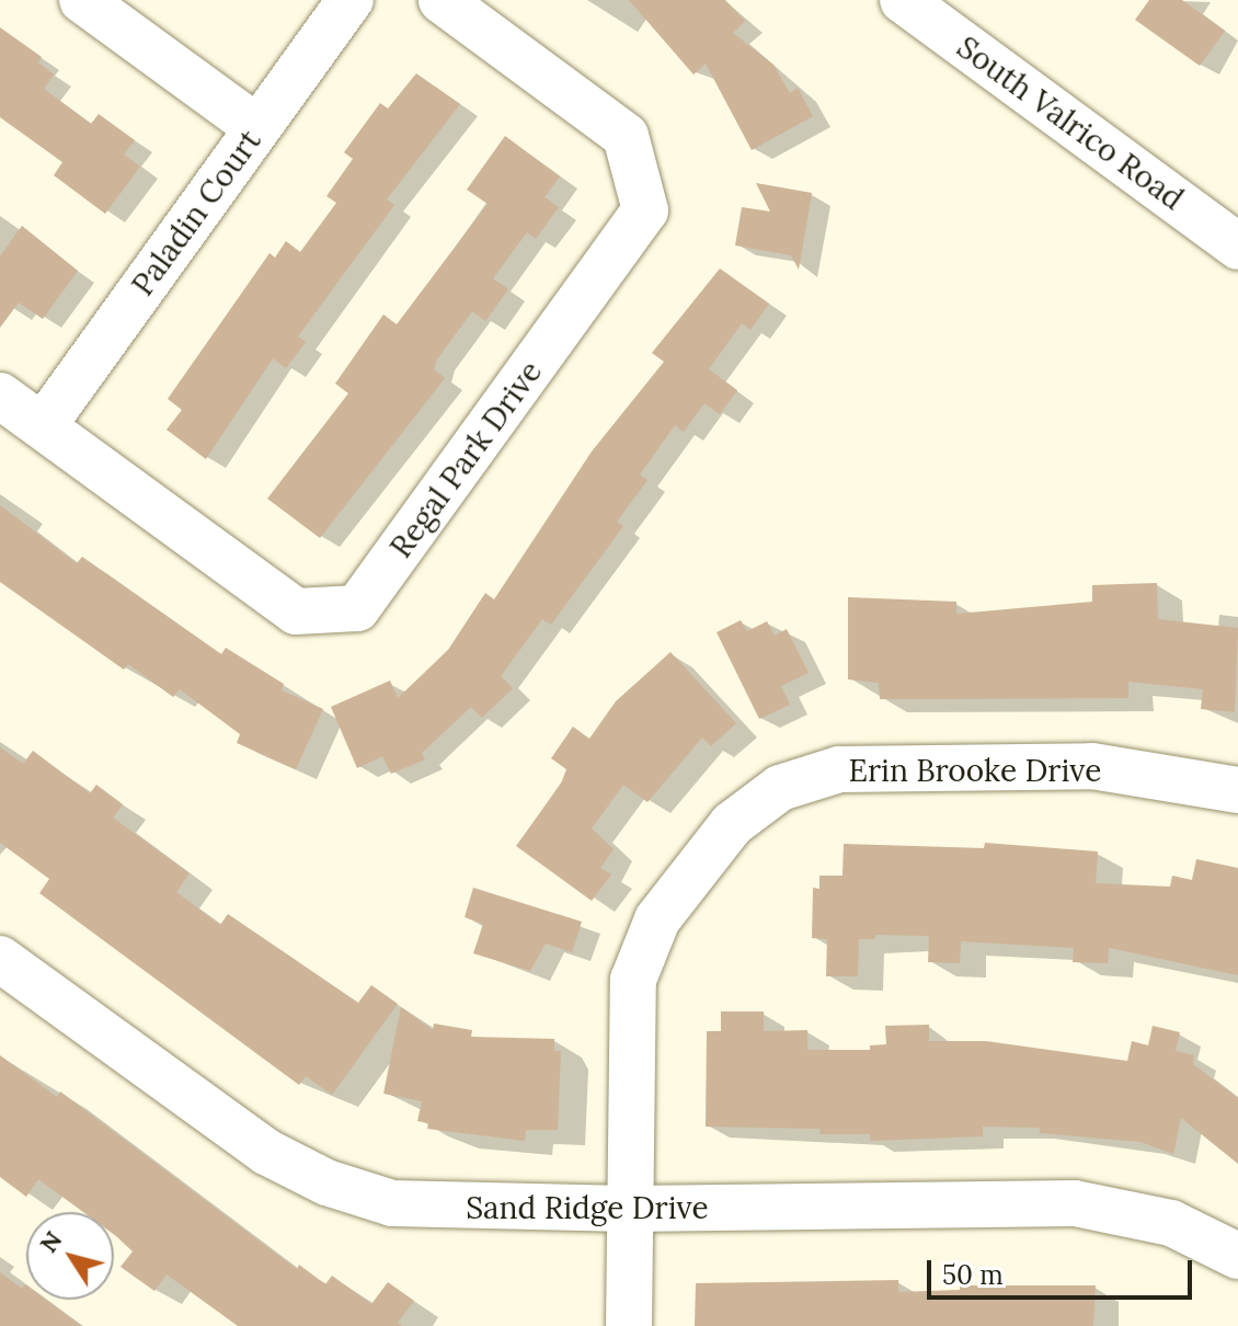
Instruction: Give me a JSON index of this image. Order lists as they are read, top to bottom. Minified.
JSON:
{"streets":{"street":["South Valrico Road","Paladin Court","Regal Park Drive","Erin Brooke Drive","Sand Ridge Drive"]},"crossings":[["Paladin Court","Regal Park Drive"],["Erin Brooke Drive","Sand Ridge Drive"]],"scale_bar":"50 m","north":"top left"}
